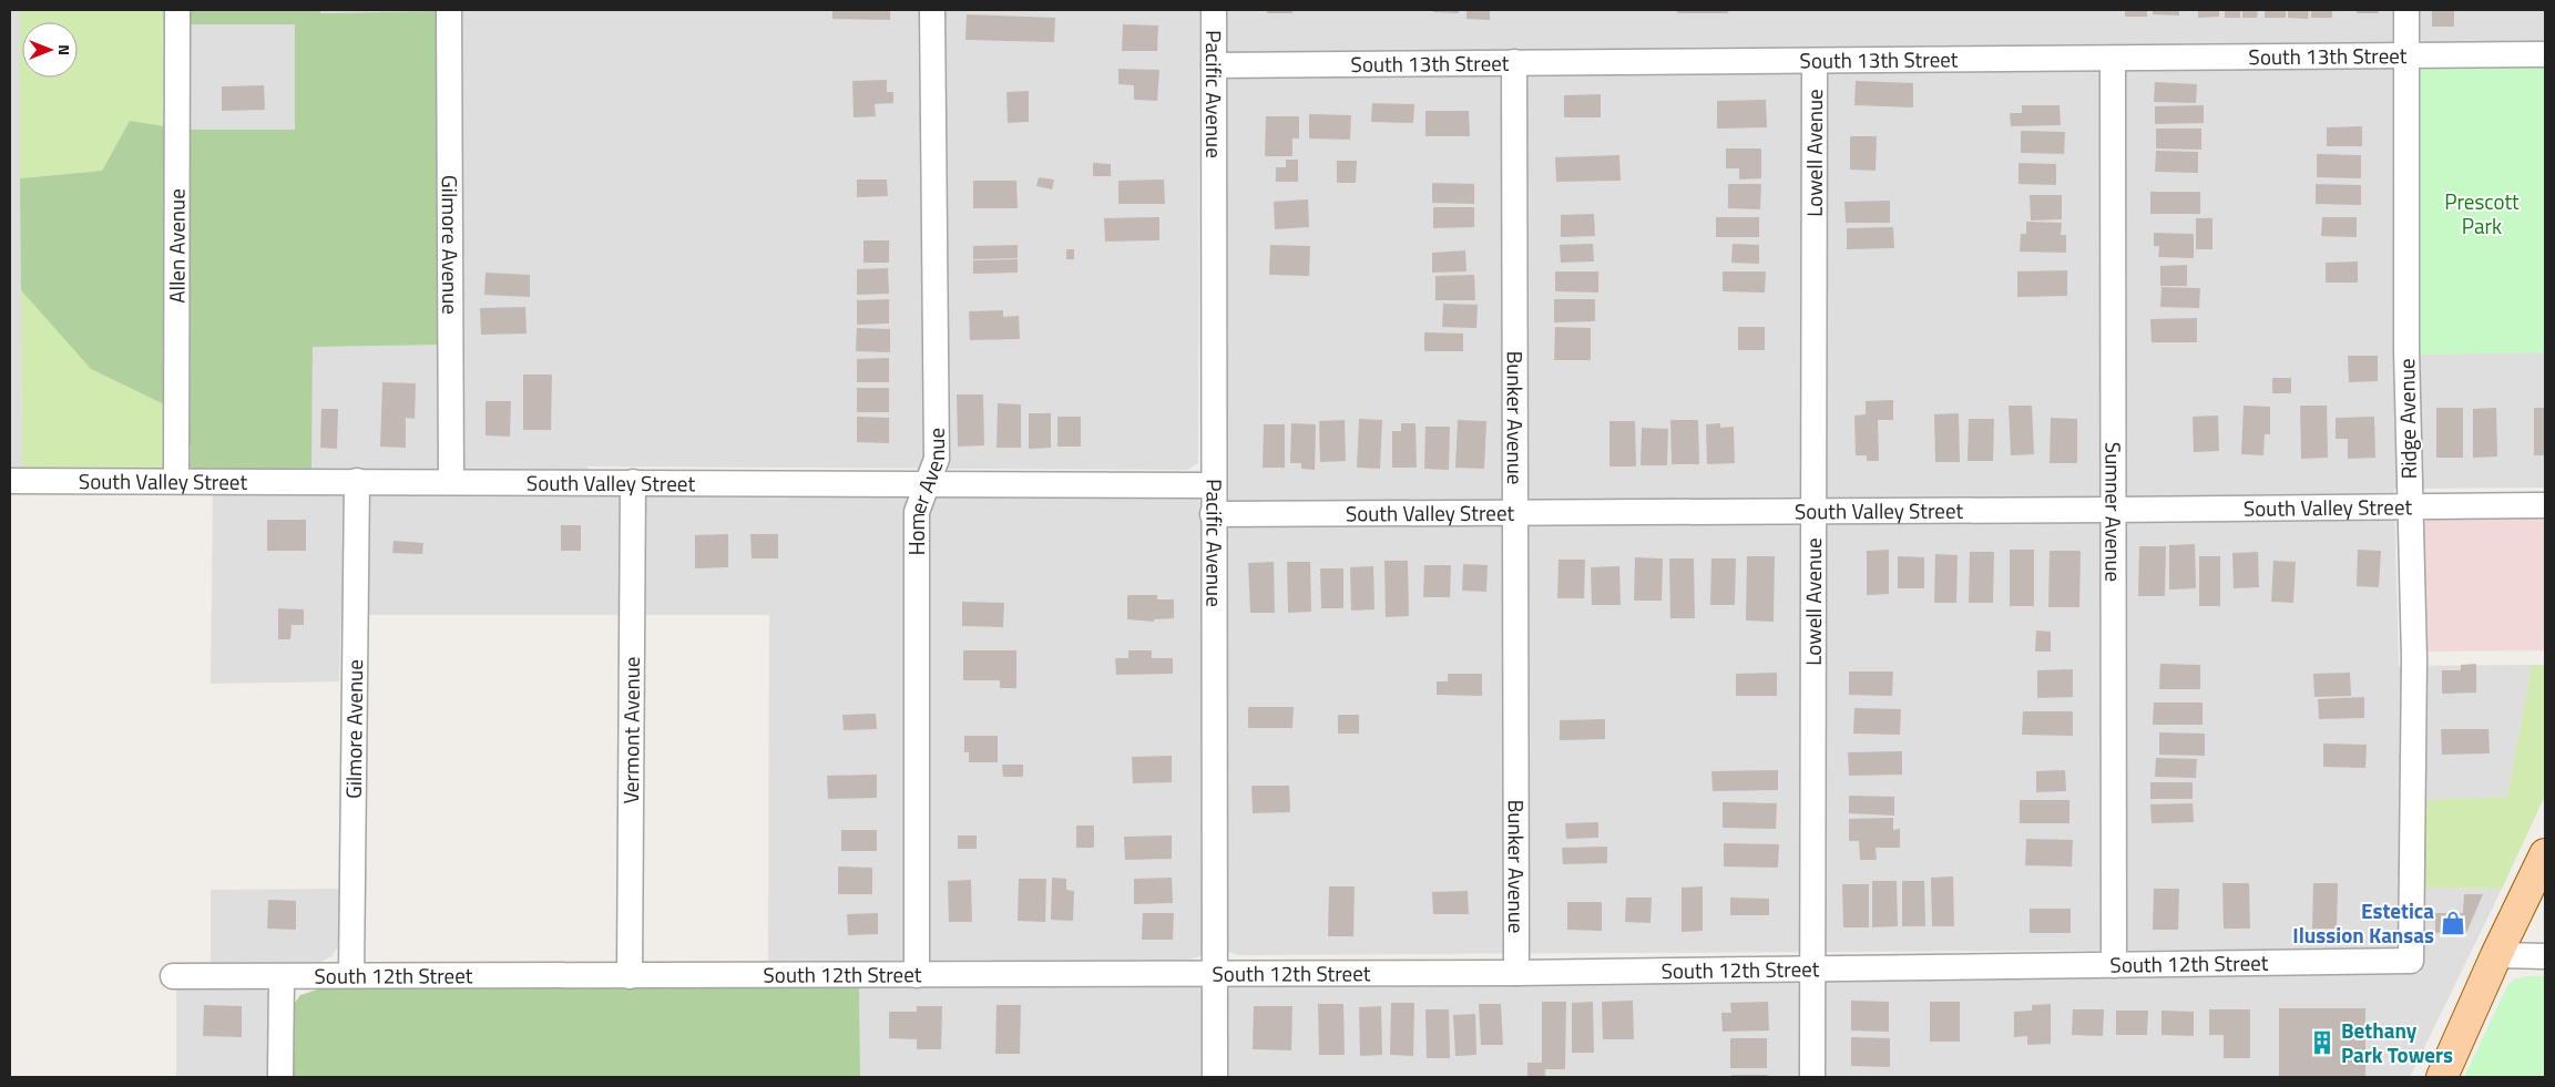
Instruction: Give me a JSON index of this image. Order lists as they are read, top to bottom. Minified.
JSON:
{"streets":{"street":["South 13th Street","Pacific Avenue","Lowell Avenue","Allen Avenue","Gilmore Avenue","Bunker Avenue","Ridge Avenue","South Valley Street","Homer Avenue","Sumner Avenue","Vermont Avenue","South 12th Street"]},"crossings":[["South 13th Street","Pacific Avenue"],["South 13th Street","Lowell Avenue"],["South 13th Street","Bunker Avenue"],["South 13th Street","Ridge Avenue"],["South 13th Street","Sumner Avenue"],["Pacific Avenue","South Valley Street"],["Pacific Avenue","South 12th Street"],["Lowell Avenue","South Valley Street"],["Lowell Avenue","South 12th Street"],["Allen Avenue","South Valley Street"],["Gilmore Avenue","South Valley Street"],["Gilmore Avenue","South 12th Street"],["Bunker Avenue","South Valley Street"],["Bunker Avenue","South 12th Street"],["Ridge Avenue","South Valley Street"],["Ridge Avenue","South 12th Street"],["South Valley Street","Homer Avenue"],["South Valley Street","Sumner Avenue"],["South Valley Street","Vermont Avenue"],["Homer Avenue","South 12th Street"],["Sumner Avenue","South 12th Street"],["Vermont Avenue","South 12th Street"]],"parks":["Prescott Park"],"places":{"shop":["Estetica Ilussion Kansas"],"building":["Bethany Park Towers"]},"north":"right"}
